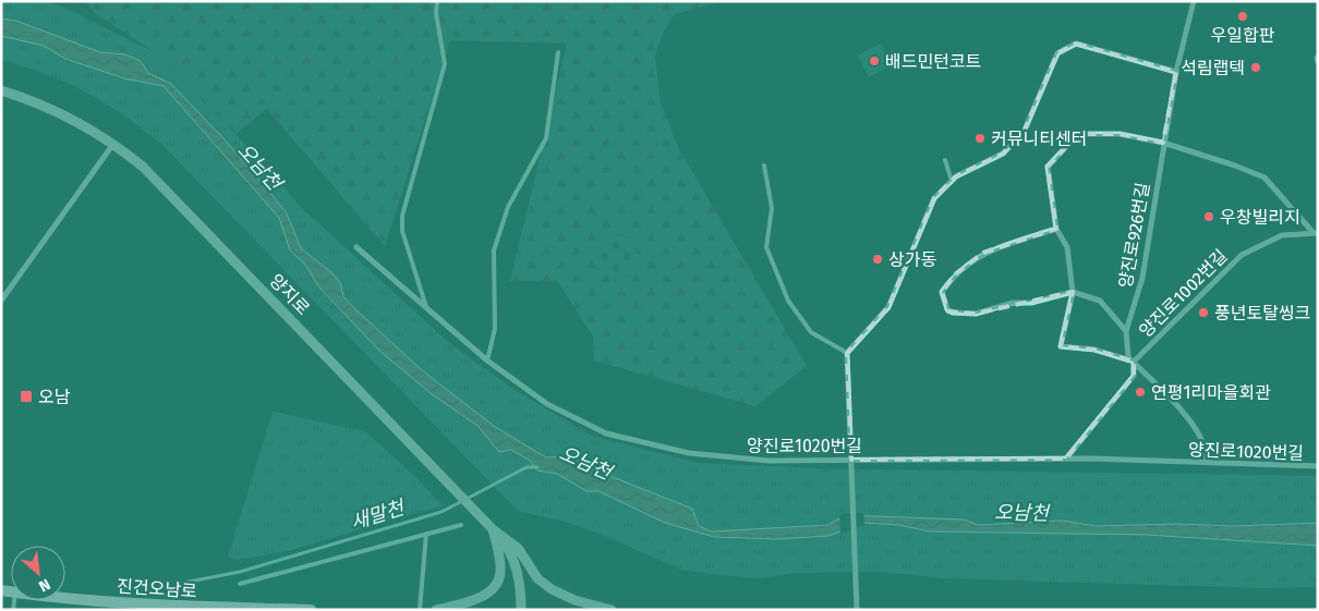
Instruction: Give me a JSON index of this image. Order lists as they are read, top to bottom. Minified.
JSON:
{"streets":{"main road":["진건오남로"],"street":["양진로926번길","양진로1002번길","양지로","양진로1020번길"]},"crossings":[["양진로926번길","양진로1002번길"],["양진로1002번길","양진로1020번길"]],"water":["오남천","새말천"],"places":{"other":["우일합판","배드민턴코트","석림랩텍","커뮤니티센터","우창빌리지","상가동","풍년토탈씽크","연평1리마을회관"],"transit":["오남"]},"north":"bottom right"}
